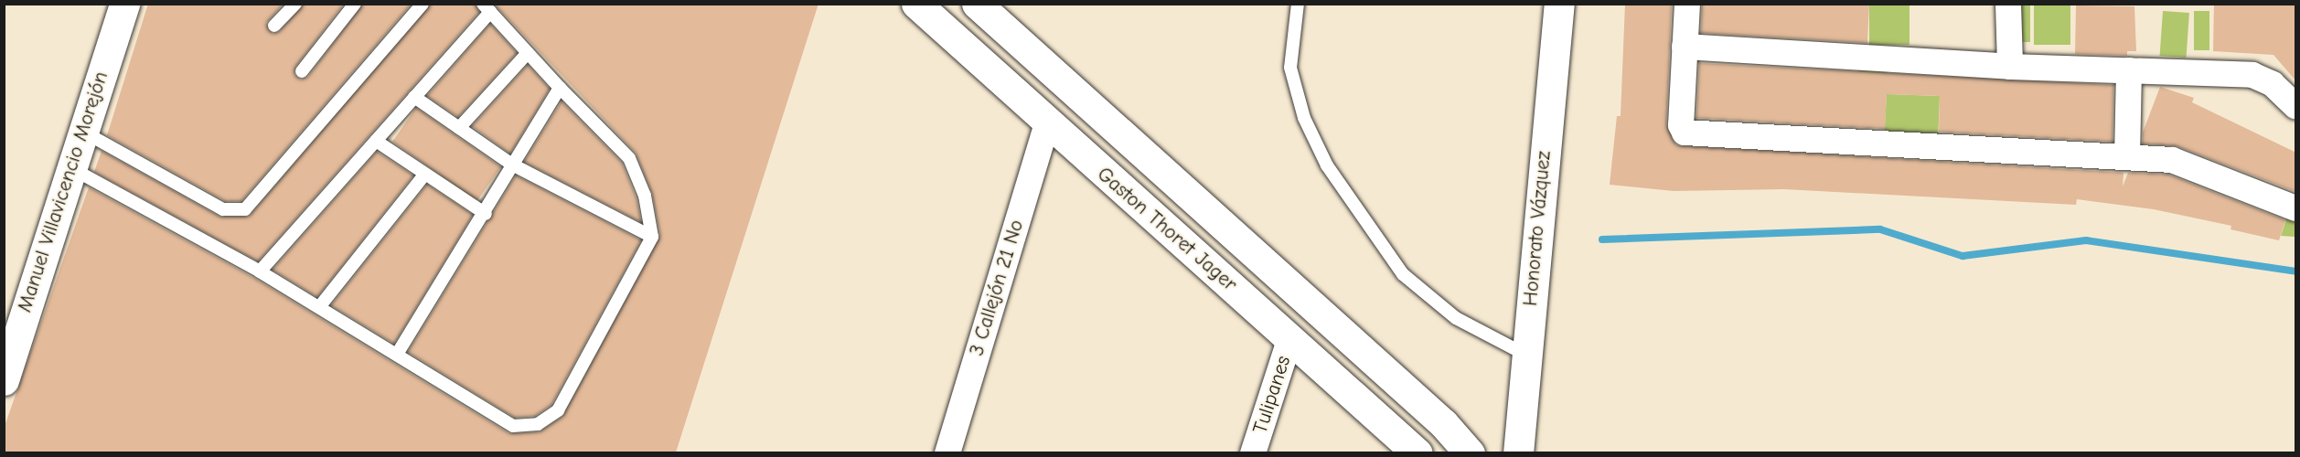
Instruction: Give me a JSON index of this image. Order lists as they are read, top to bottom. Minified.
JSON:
{"streets":{"street":["Manuel Villavicencio Morejón","Honorato Vázquez","Gaston Thoret Jager","3 Callejón 21 No","Tulipanes"]},"crossings":[["Gaston Thoret Jager","3 Callejón 21 No"],["Gaston Thoret Jager","Tulipanes"]]}
